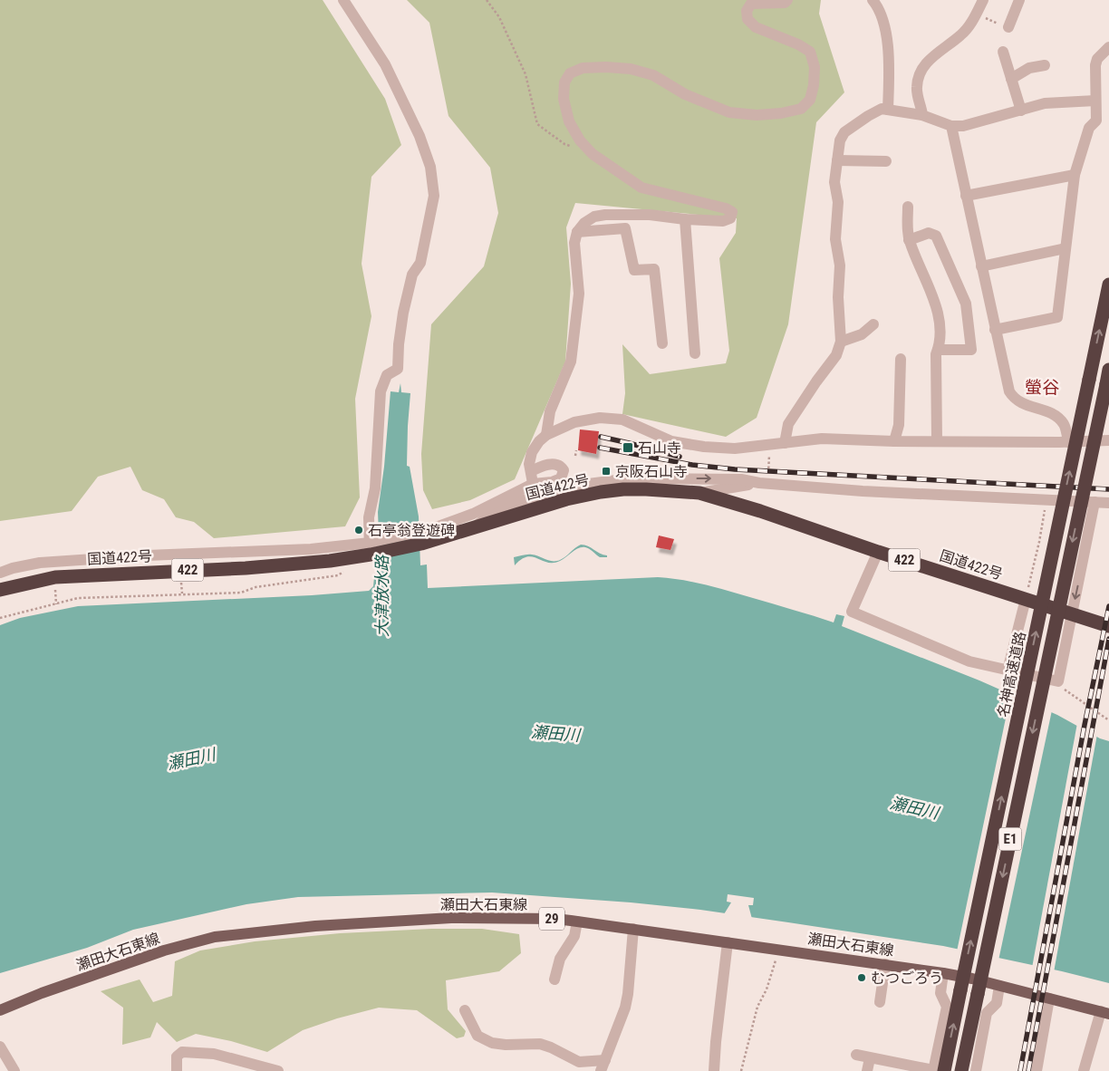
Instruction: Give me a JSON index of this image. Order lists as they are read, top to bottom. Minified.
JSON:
{"streets":{"highway":["国道422号","422","名神高速道路","E1"],"main road":["瀬田大石東線","29"]},"districts":["螢谷"],"water":["大津放水路","瀬田川"],"places":{"transit":["石山寺","京阪石山寺"],"other":["石亭翁登遊碑","むつごろう"]}}
